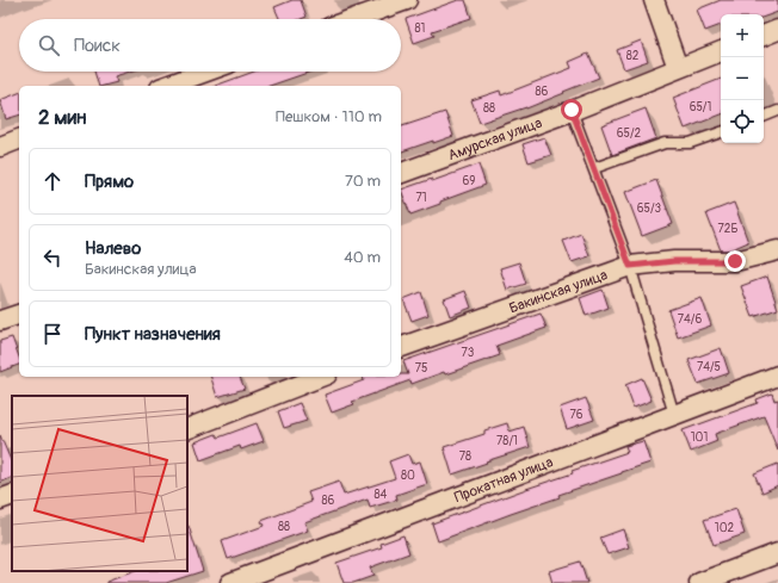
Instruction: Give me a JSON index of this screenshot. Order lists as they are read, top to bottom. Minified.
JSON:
{"streets":{"street":["Амурская улица","Бакинская улица","Прокатная улица"]},"house_numbers":["81","82","86","65/1","88","65/2","69","71","65/3","72Б","74/6","73","74/5","75","76","101","78/1","78","80","84","86","88","102"],"page":{"map_buttons":["+","−"],"search":"Поиск","heading":["2 мин","Пешком · 110 m"],"list":[["Прямо","70 m"],["Налево","Бакинская улица","40 m"],"Пункт назначения"]}}
